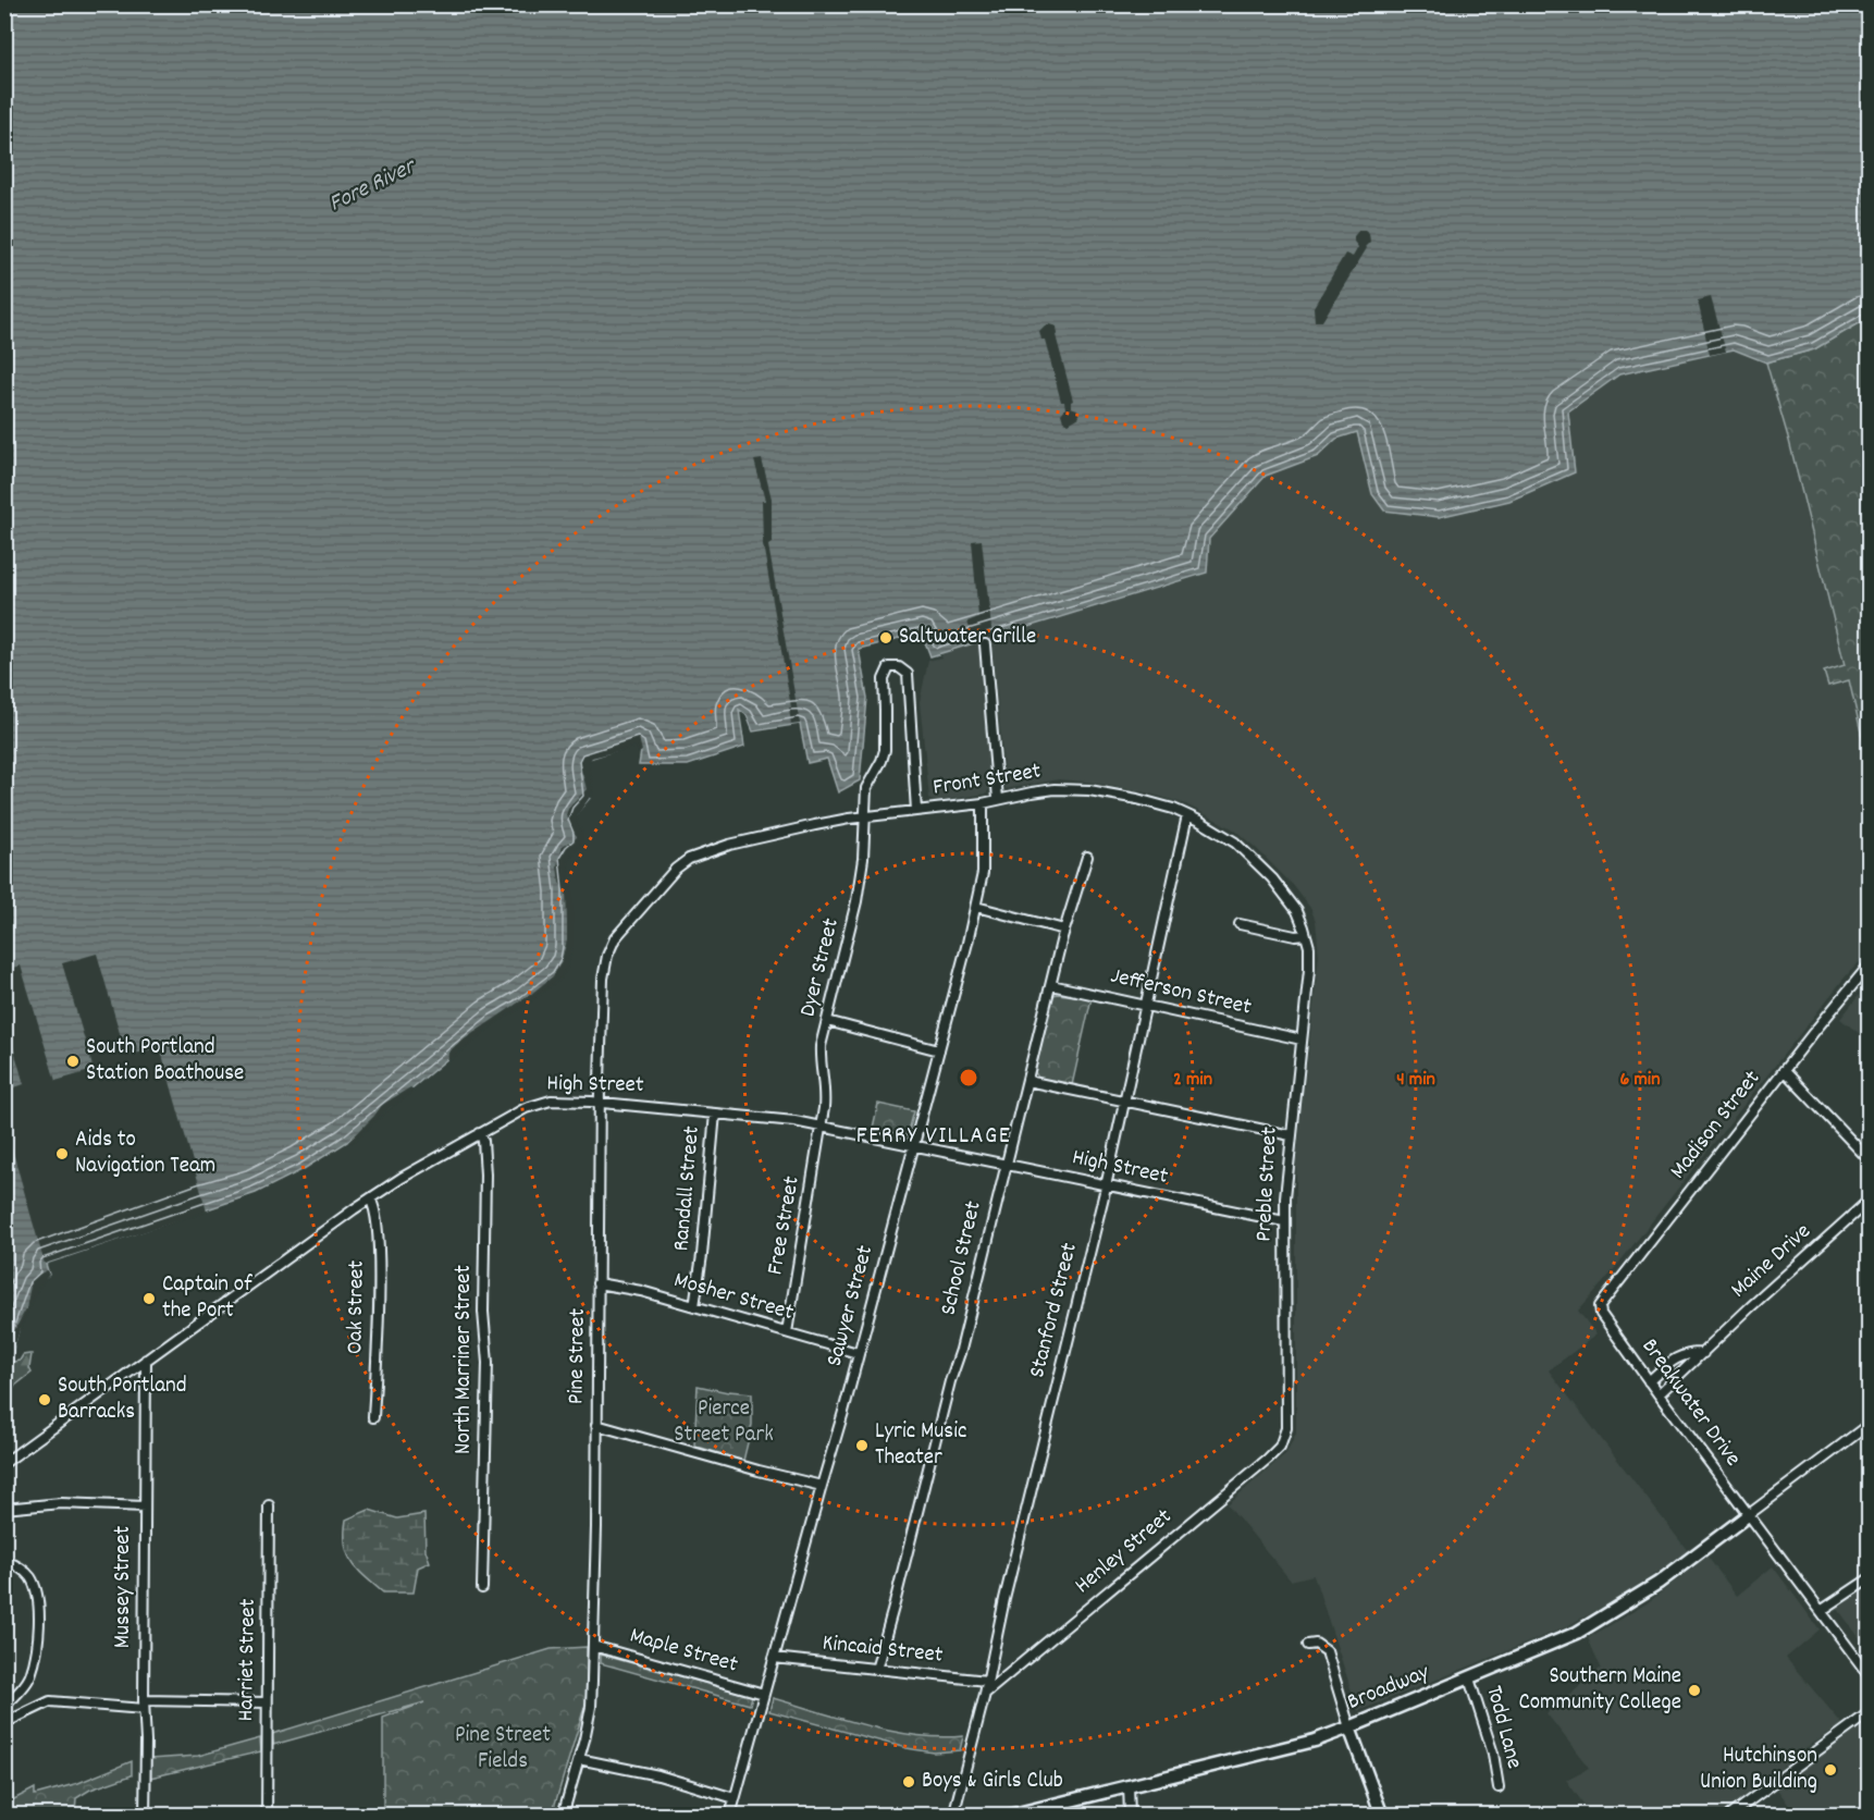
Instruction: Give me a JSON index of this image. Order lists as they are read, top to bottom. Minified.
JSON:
{"streets":{"street":["Front Street","Dyer Street","Jefferson Street","High Street","Madison Street","Preble Street","Randall Street","Free Street","School Street","Maine Drive","Mosher Street","Sawyer Street","Oak Street","Stanford Street","Pine Street","North Marriner Street","Breakwater Drive","Henley Street","Mussey Street","Kincaid Street","Maple Street","Harriet Street","Broadway","Todd Lane"]},"crossings":[["Front Street","Dyer Street"],["Front Street","Preble Street"],["Front Street","Sawyer Street"],["Front Street","Stanford Street"],["Front Street","Pine Street"],["Dyer Street","High Street"],["Dyer Street","Free Street"],["Jefferson Street","Preble Street"],["Jefferson Street","School Street"],["Jefferson Street","Stanford Street"],["High Street","Preble Street"],["High Street","Randall Street"],["High Street","Free Street"],["High Street","School Street"],["High Street","Sawyer Street"],["High Street","Oak Street"],["High Street","Stanford Street"],["High Street","Pine Street"],["High Street","North Marriner Street"],["High Street","Mussey Street"],["Madison Street","Breakwater Drive"],["Preble Street","Henley Street"],["Randall Street","Mosher Street"],["Free Street","Mosher Street"],["School Street","Kincaid Street"],["Maine Drive","Breakwater Drive"],["Mosher Street","Sawyer Street"],["Mosher Street","Pine Street"],["Sawyer Street","Kincaid Street"],["Sawyer Street","Maple Street"],["Stanford Street","Henley Street"],["Stanford Street","Kincaid Street"],["Pine Street","Maple Street"],["Breakwater Drive","Broadway"],["Broadway","Todd Lane"]],"districts":["FERRY VILLAGE"],"water":["Fore River"],"parks":["Pierce Street Park","Pine Street Fields"],"places":["Saltwater Grille","South Portland Station Boathouse","Aids to Navigation Team","Captain of the Port","South Portland Barracks","Lyric Music Theater","Southern Maine Community College","Hutchinson Union Building","Boys & Girls Club"],"rings":["2 min","4 min","6 min"]}
